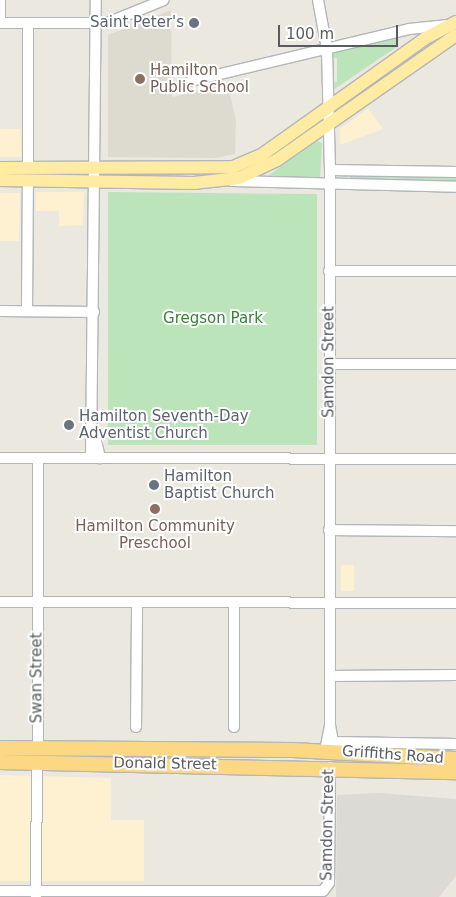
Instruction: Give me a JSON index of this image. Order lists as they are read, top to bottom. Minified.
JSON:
{"streets":{"highway":["Samdon Street","Griffiths Road","Donald Street"],"street":["Swan Street"]},"crossings":[["Samdon Street","Swan Street"],["Samdon Street","Griffiths Road"],["Samdon Street","Donald Street"],["Swan Street","Donald Street"],["Griffiths Road","Donald Street"]],"parks":["Gregson Park"],"places":["Saint Peter's","Hamilton Public School","Hamilton Seventh-Day Adventist Church","Hamilton Baptist Church","Hamilton Community Preschool"],"scale_bar":"100 m"}
